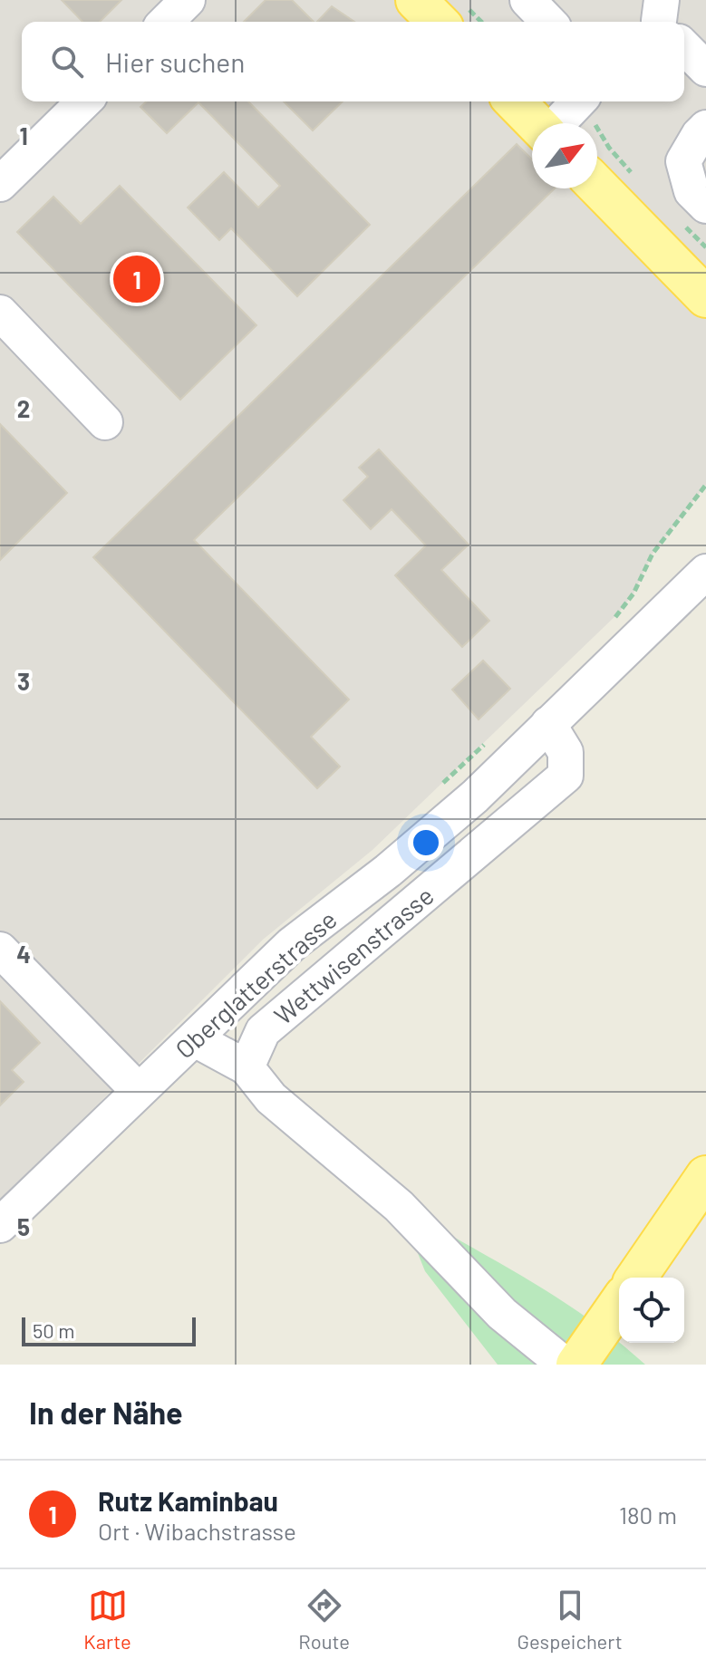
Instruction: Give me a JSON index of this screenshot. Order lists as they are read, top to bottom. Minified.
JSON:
{"streets":{"street":["Wettwisenstrasse","Oberglatterstrasse"]},"crossings":[["Wettwisenstrasse","Oberglatterstrasse"]],"scale_bar":"50 m","north":"top right","page":{"search":"Hier suchen","pins":"1","scale":"50 m","heading":"In der Nähe","list":[{"mark":"1","name":"Rutz Kaminbau","note":"Ort · Wibachstrasse","value":"180 m"}],"nav":["Karte","Route","Gespeichert"]},"grid":{"rows":["1","2","3","4","5"]}}
